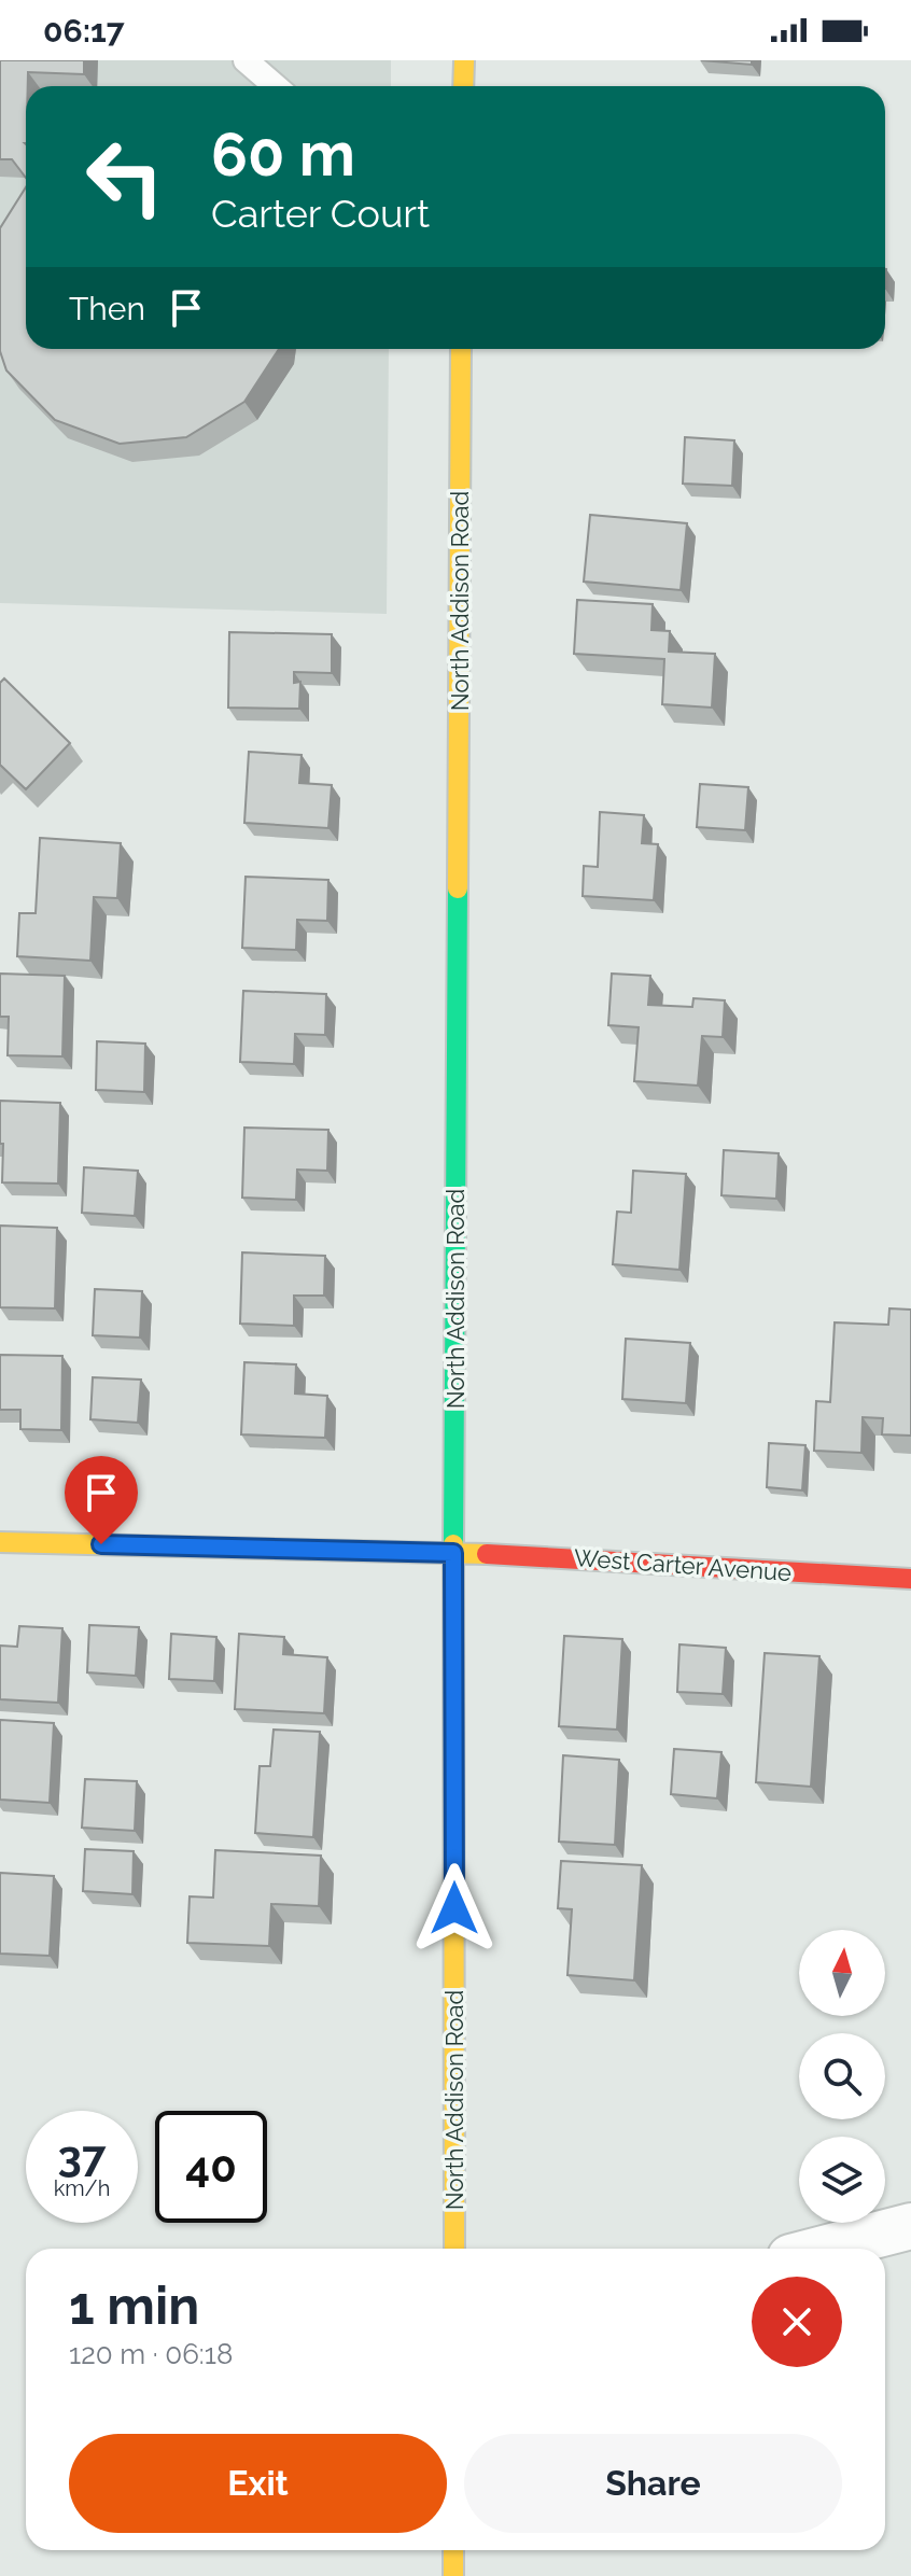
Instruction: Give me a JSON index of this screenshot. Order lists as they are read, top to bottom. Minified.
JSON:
{"streets":{"street":["North Addison Road","West Carter Avenue"]},"crossings":[["North Addison Road","West Carter Avenue"]],"north":"top","page":{"status":"06:17","turn":["60 m","Carter Court"],"then":"Then","speed":"37 km/h","limit":"40","heading":["1 min","120 m · 06:18"],"buttons":["Exit","Share"]}}
